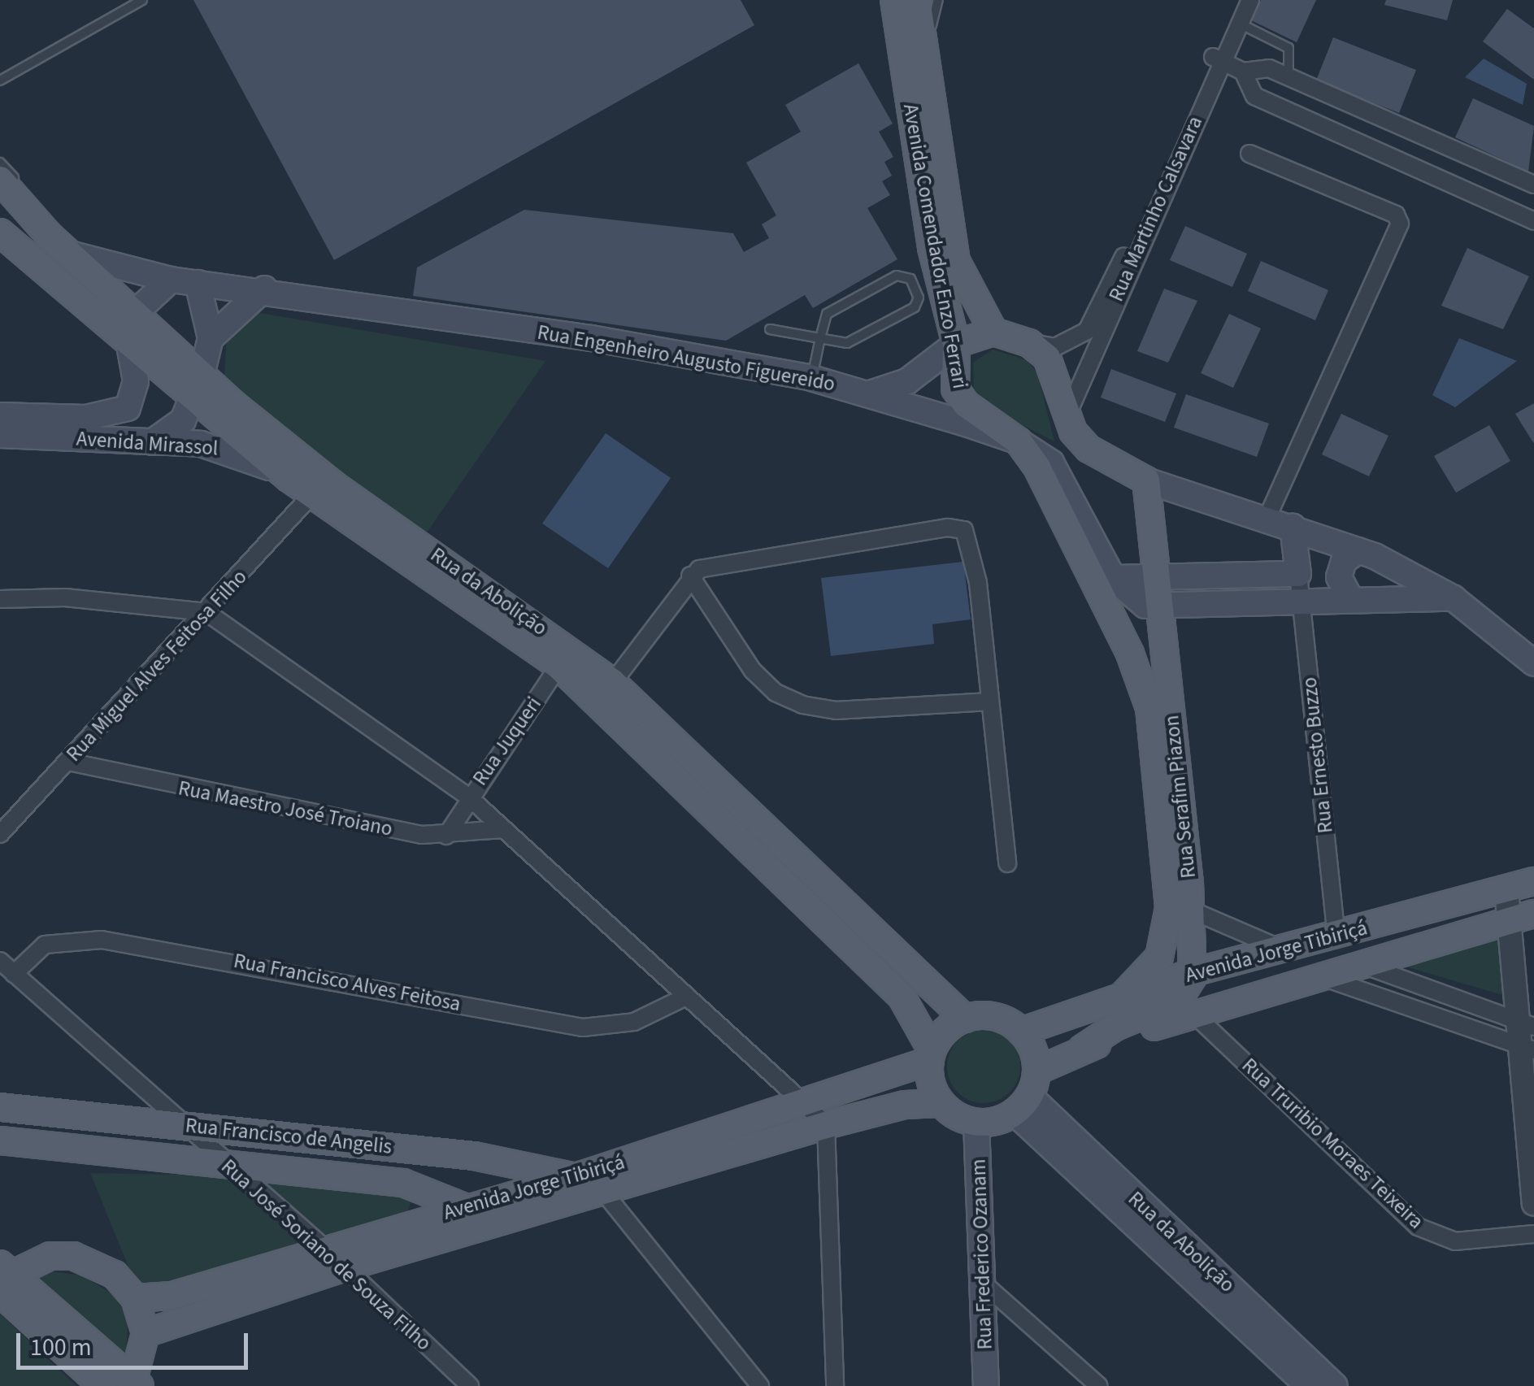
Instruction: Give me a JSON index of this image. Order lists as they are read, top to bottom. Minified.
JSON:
{"streets":{"main road":["Avenida Comendador Enzo Ferrari","Rua Engenheiro Augusto Figuereido","Avenida Mirassol","Rua da Abolição","Rua Serafim Piazon","Avenida Jorge Tibiriçá","Rua Francisco de Angelis","Rua Frederico Ozanam"],"street":["Rua Martinho Calsavara","Rua Miguel Alves Feitosa Filho","Rua Juqueri","Rua Ernesto Buzzo","Rua Maestro José Troiano","Rua Francisco Alves Feitosa","Rua Truribio Moraes Teixeira","Rua José Soriano de Souza Filho"]},"crossings":[["Avenida Comendador Enzo Ferrari","Rua Engenheiro Augusto Figuereido"],["Avenida Comendador Enzo Ferrari","Avenida Jorge Tibiriçá"],["Rua Engenheiro Augusto Figuereido","Rua da Abolição"],["Rua Engenheiro Augusto Figuereido","Rua Ernesto Buzzo"],["Rua Engenheiro Augusto Figuereido","Rua Serafim Piazon"],["Avenida Mirassol","Rua da Abolição"],["Rua da Abolição","Rua Miguel Alves Feitosa Filho"],["Rua da Abolição","Rua Juqueri"],["Rua da Abolição","Avenida Jorge Tibiriçá"],["Rua da Abolição","Rua Frederico Ozanam"],["Rua Miguel Alves Feitosa Filho","Rua Maestro José Troiano"],["Rua Juqueri","Rua Maestro José Troiano"],["Rua Ernesto Buzzo","Avenida Jorge Tibiriçá"],["Rua Serafim Piazon","Avenida Jorge Tibiriçá"],["Avenida Jorge Tibiriçá","Rua Francisco de Angelis"],["Avenida Jorge Tibiriçá","Rua Truribio Moraes Teixeira"],["Avenida Jorge Tibiriçá","Rua Frederico Ozanam"],["Avenida Jorge Tibiriçá","Rua José Soriano de Souza Filho"],["Rua Francisco Alves Feitosa","Rua José Soriano de Souza Filho"],["Rua Francisco de Angelis","Rua José Soriano de Souza Filho"]],"scale_bar":"100 m"}
